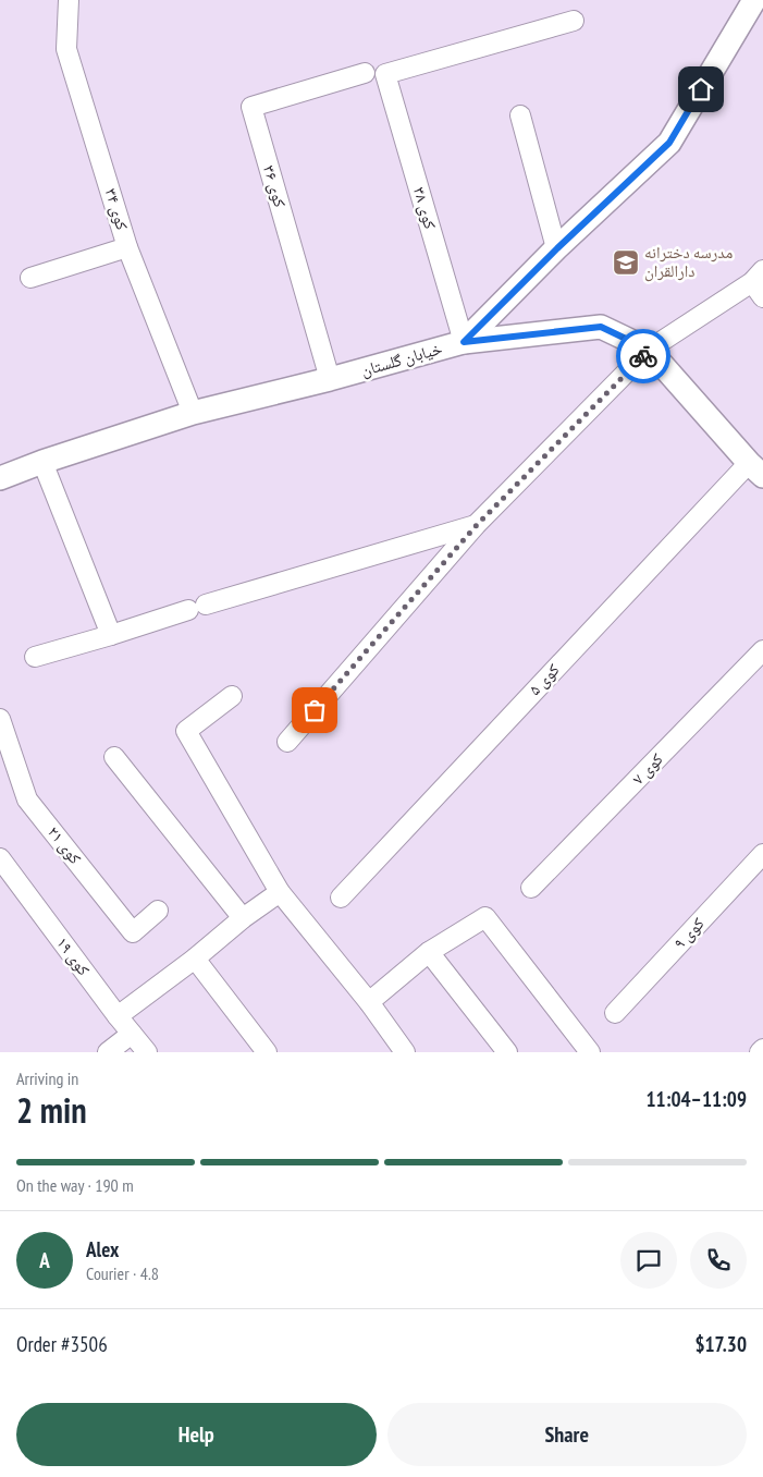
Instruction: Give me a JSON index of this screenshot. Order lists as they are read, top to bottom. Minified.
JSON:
{"streets":{"street":["کوی ۳۶","کوی ۳۸","کوی ۳۴","خیابان گلستان","کوی ۵","کوی ۷","کوی ۲۱","کوی ۹","کوی ۱۹"]},"crossings":[["کوی ۳۶","خیابان گلستان"],["کوی ۳۸","خیابان گلستان"],["کوی ۳۴","خیابان گلستان"]],"places":{"school or university":["مدرسه دخترانه دارالقران"]},"page":{"heading":["2 min","Arriving in","11:04–11:09"],"panel":["Alex","Courier · 4.8","Order #3506","$17.30"],"bar":"On the way · 190 m","round":"A","buttons":["Help","Share"]}}
